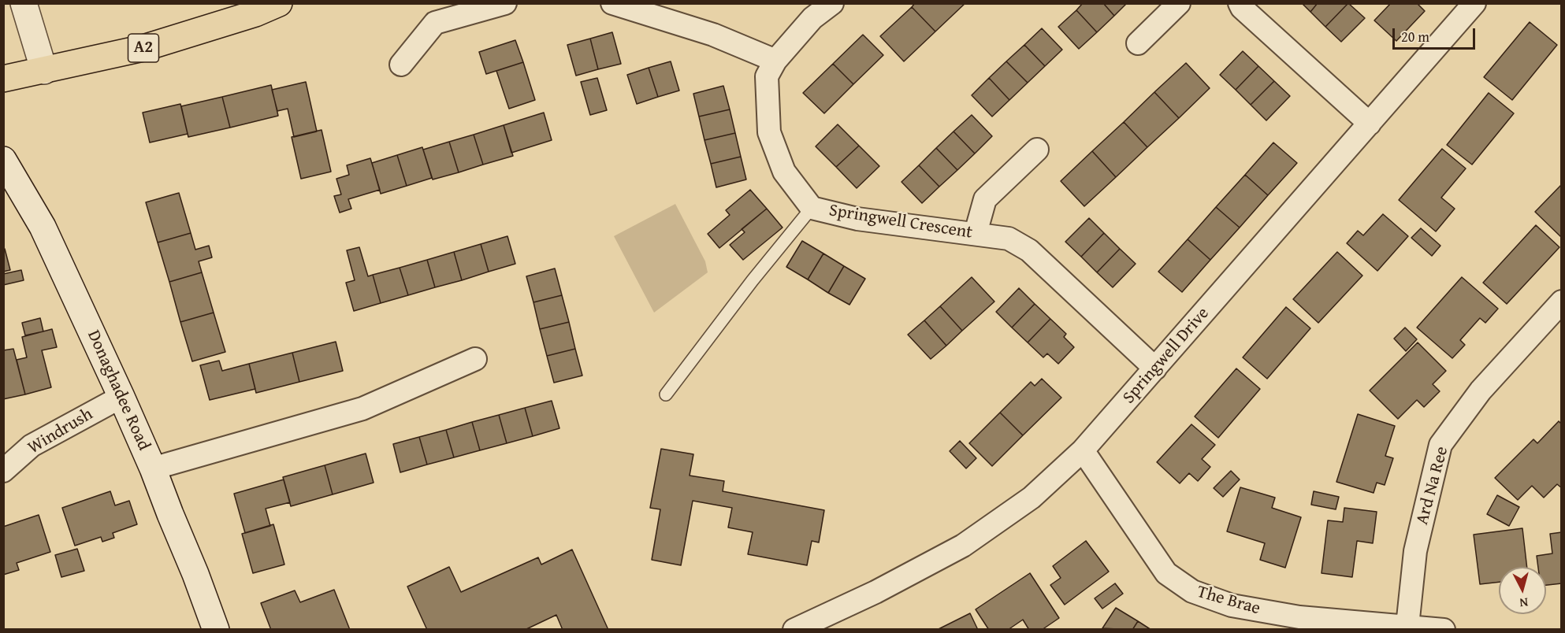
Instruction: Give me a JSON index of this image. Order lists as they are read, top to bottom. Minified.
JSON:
{"streets":{"main road":["A2","Donaghadee Road"],"street":["Springwell Crescent","Springwell Drive","Windrush","Ard Na Ree","The Brae"]},"crossings":[["Springwell Crescent","Springwell Drive"],["Springwell Drive","The Brae"],["Donaghadee Road","Windrush"],["Ard Na Ree","The Brae"]],"scale_bar":"20 m","north":"bottom"}
